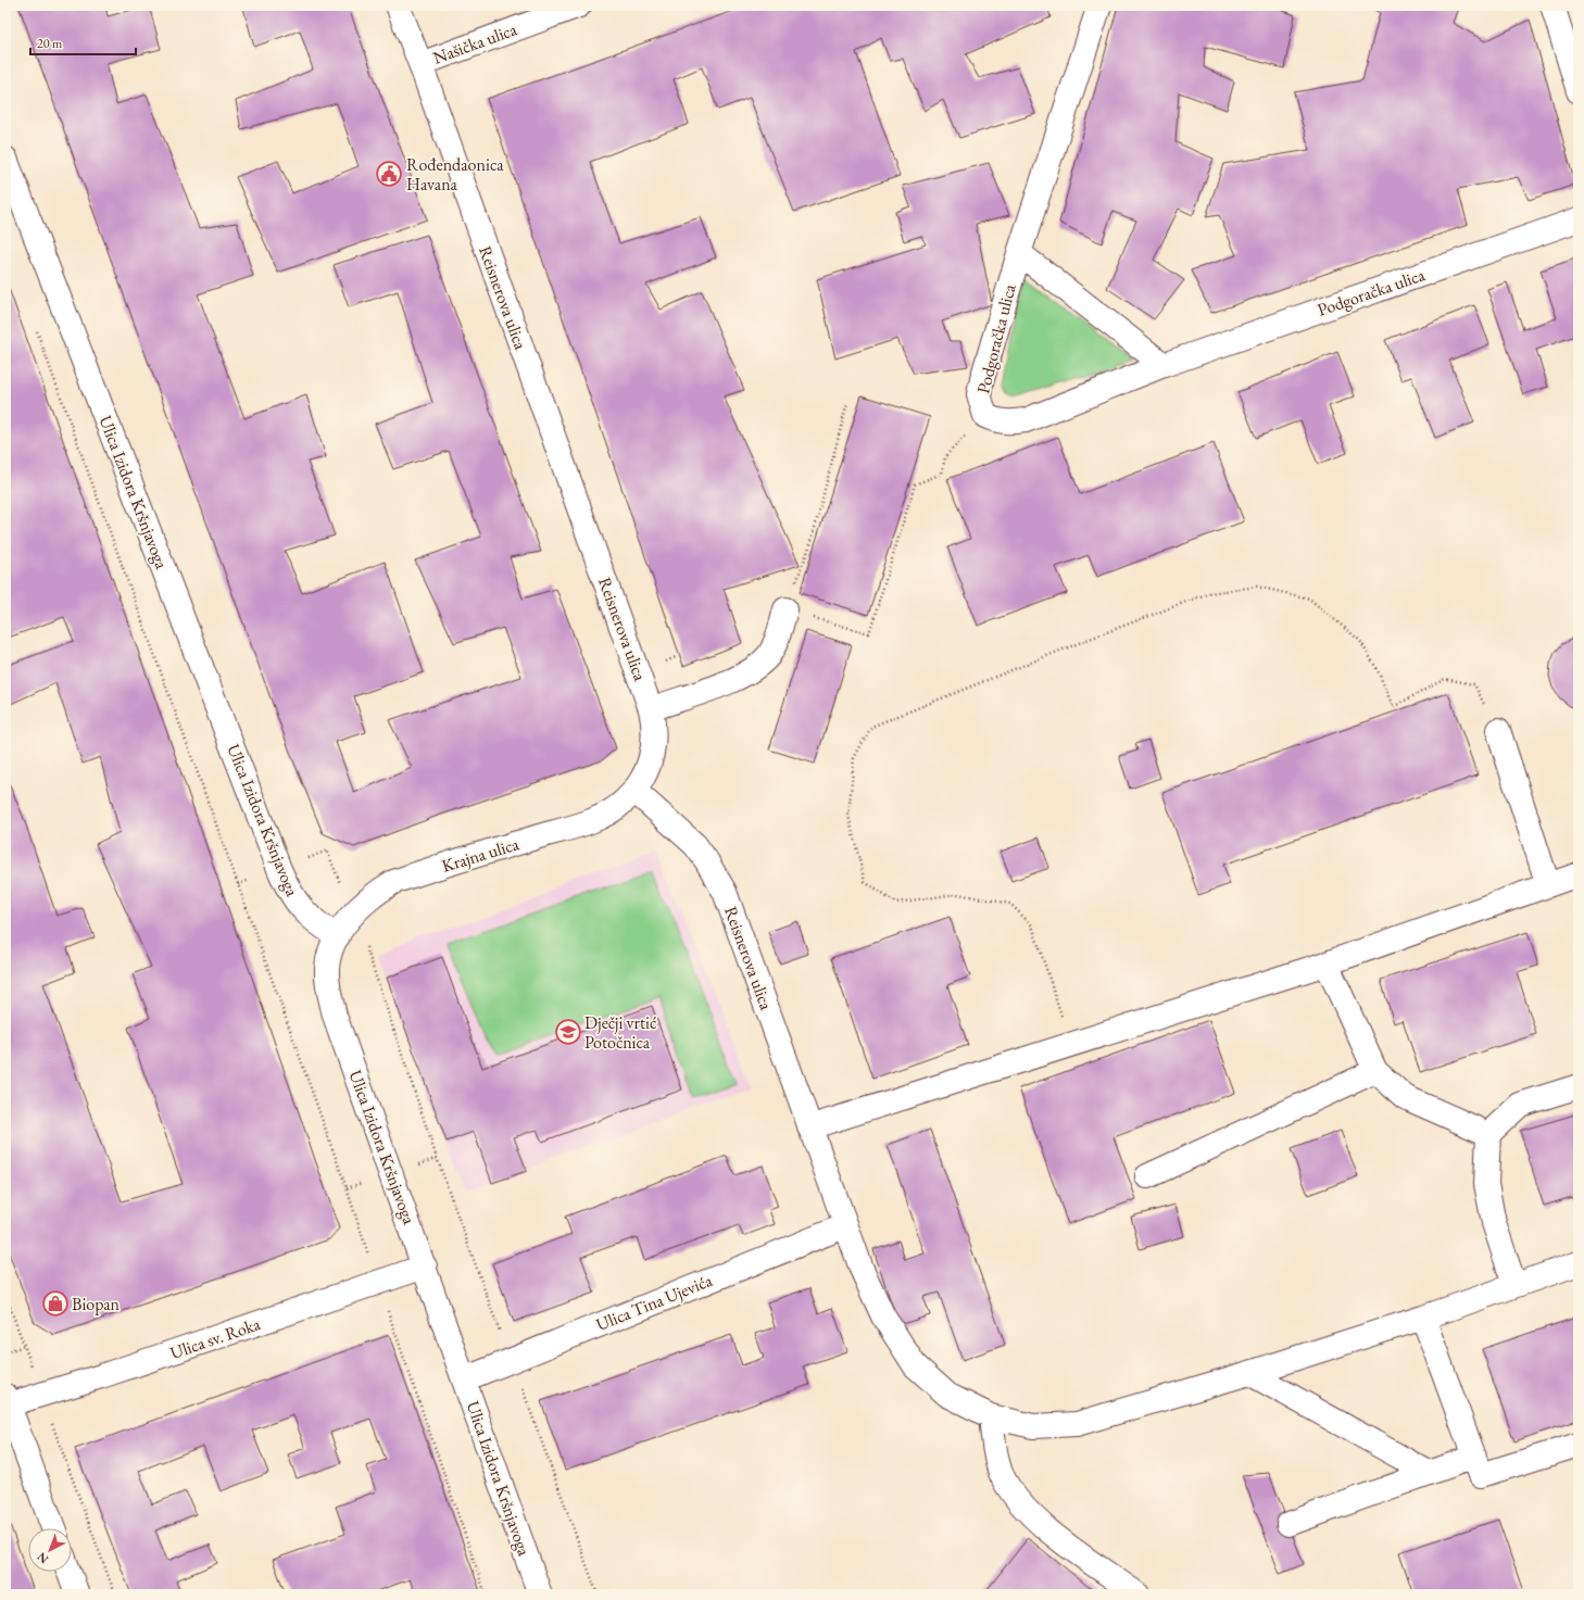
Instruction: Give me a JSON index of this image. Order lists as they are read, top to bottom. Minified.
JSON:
{"streets":{"street":["Našička ulica","Podgoračka ulica","Reisnerova ulica","Ulica Izidora Kršnjavoga","Krajna ulica","Ulica Tina Ujevića","Ulica sv. Roka"]},"crossings":[["Našička ulica","Reisnerova ulica"],["Reisnerova ulica","Krajna ulica"],["Reisnerova ulica","Ulica Tina Ujevića"],["Ulica Izidora Kršnjavoga","Krajna ulica"],["Ulica Izidora Kršnjavoga","Ulica Tina Ujevića"],["Ulica Izidora Kršnjavoga","Ulica sv. Roka"]],"places":{"public building":["Rođendaonica Havana"],"school or university":["Dječji vrtić Potočnica"],"shop":["Biopan"]},"scale_bar":"20 m","north":"bottom left"}
